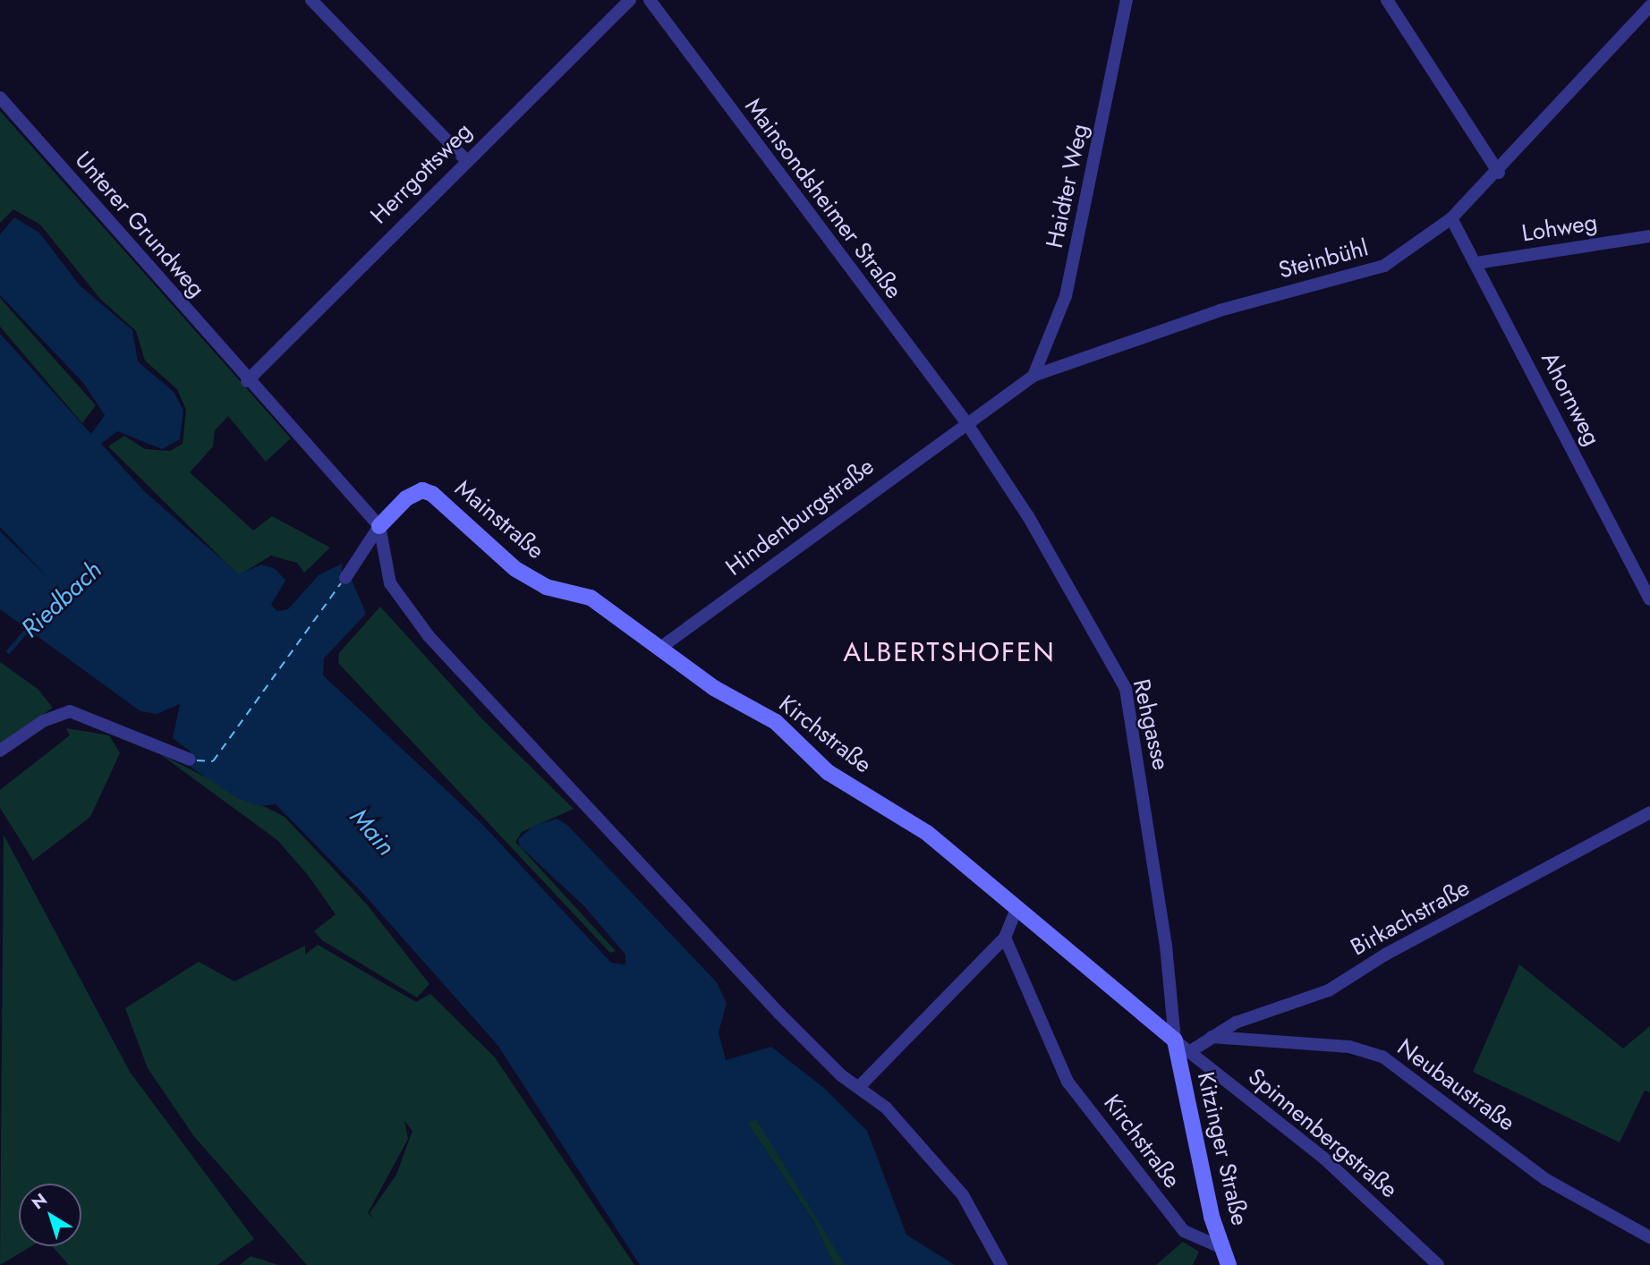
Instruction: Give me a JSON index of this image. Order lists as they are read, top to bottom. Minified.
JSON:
{"streets":{"street":["Herrgottsweg","Haidter Weg","Mainsondsheimer Straße","Unterer Grundweg","Lohweg","Steinbühl","Ahornweg","Hindenburgstraße","Mainstraße","Rehgasse","Kirchstraße","Birkachstraße","Neubaustraße","Spinnenbergstraße","Kitzinger Straße"]},"crossings":[["Herrgottsweg","Unterer Grundweg"],["Haidter Weg","Steinbühl"],["Mainsondsheimer Straße","Steinbühl"],["Mainsondsheimer Straße","Hindenburgstraße"],["Mainsondsheimer Straße","Rehgasse"],["Lohweg","Ahornweg"],["Steinbühl","Ahornweg"],["Steinbühl","Hindenburgstraße"],["Steinbühl","Rehgasse"],["Hindenburgstraße","Mainstraße"],["Hindenburgstraße","Rehgasse"],["Hindenburgstraße","Kirchstraße"],["Mainstraße","Kirchstraße"],["Rehgasse","Kirchstraße"],["Rehgasse","Spinnenbergstraße"],["Rehgasse","Kitzinger Straße"],["Kirchstraße","Spinnenbergstraße"],["Kirchstraße","Kitzinger Straße"],["Birkachstraße","Neubaustraße"],["Birkachstraße","Spinnenbergstraße"],["Spinnenbergstraße","Kitzinger Straße"]],"districts":["ALBERTSHOFEN"],"water":["Riedbach","Main"],"north":"top left"}
